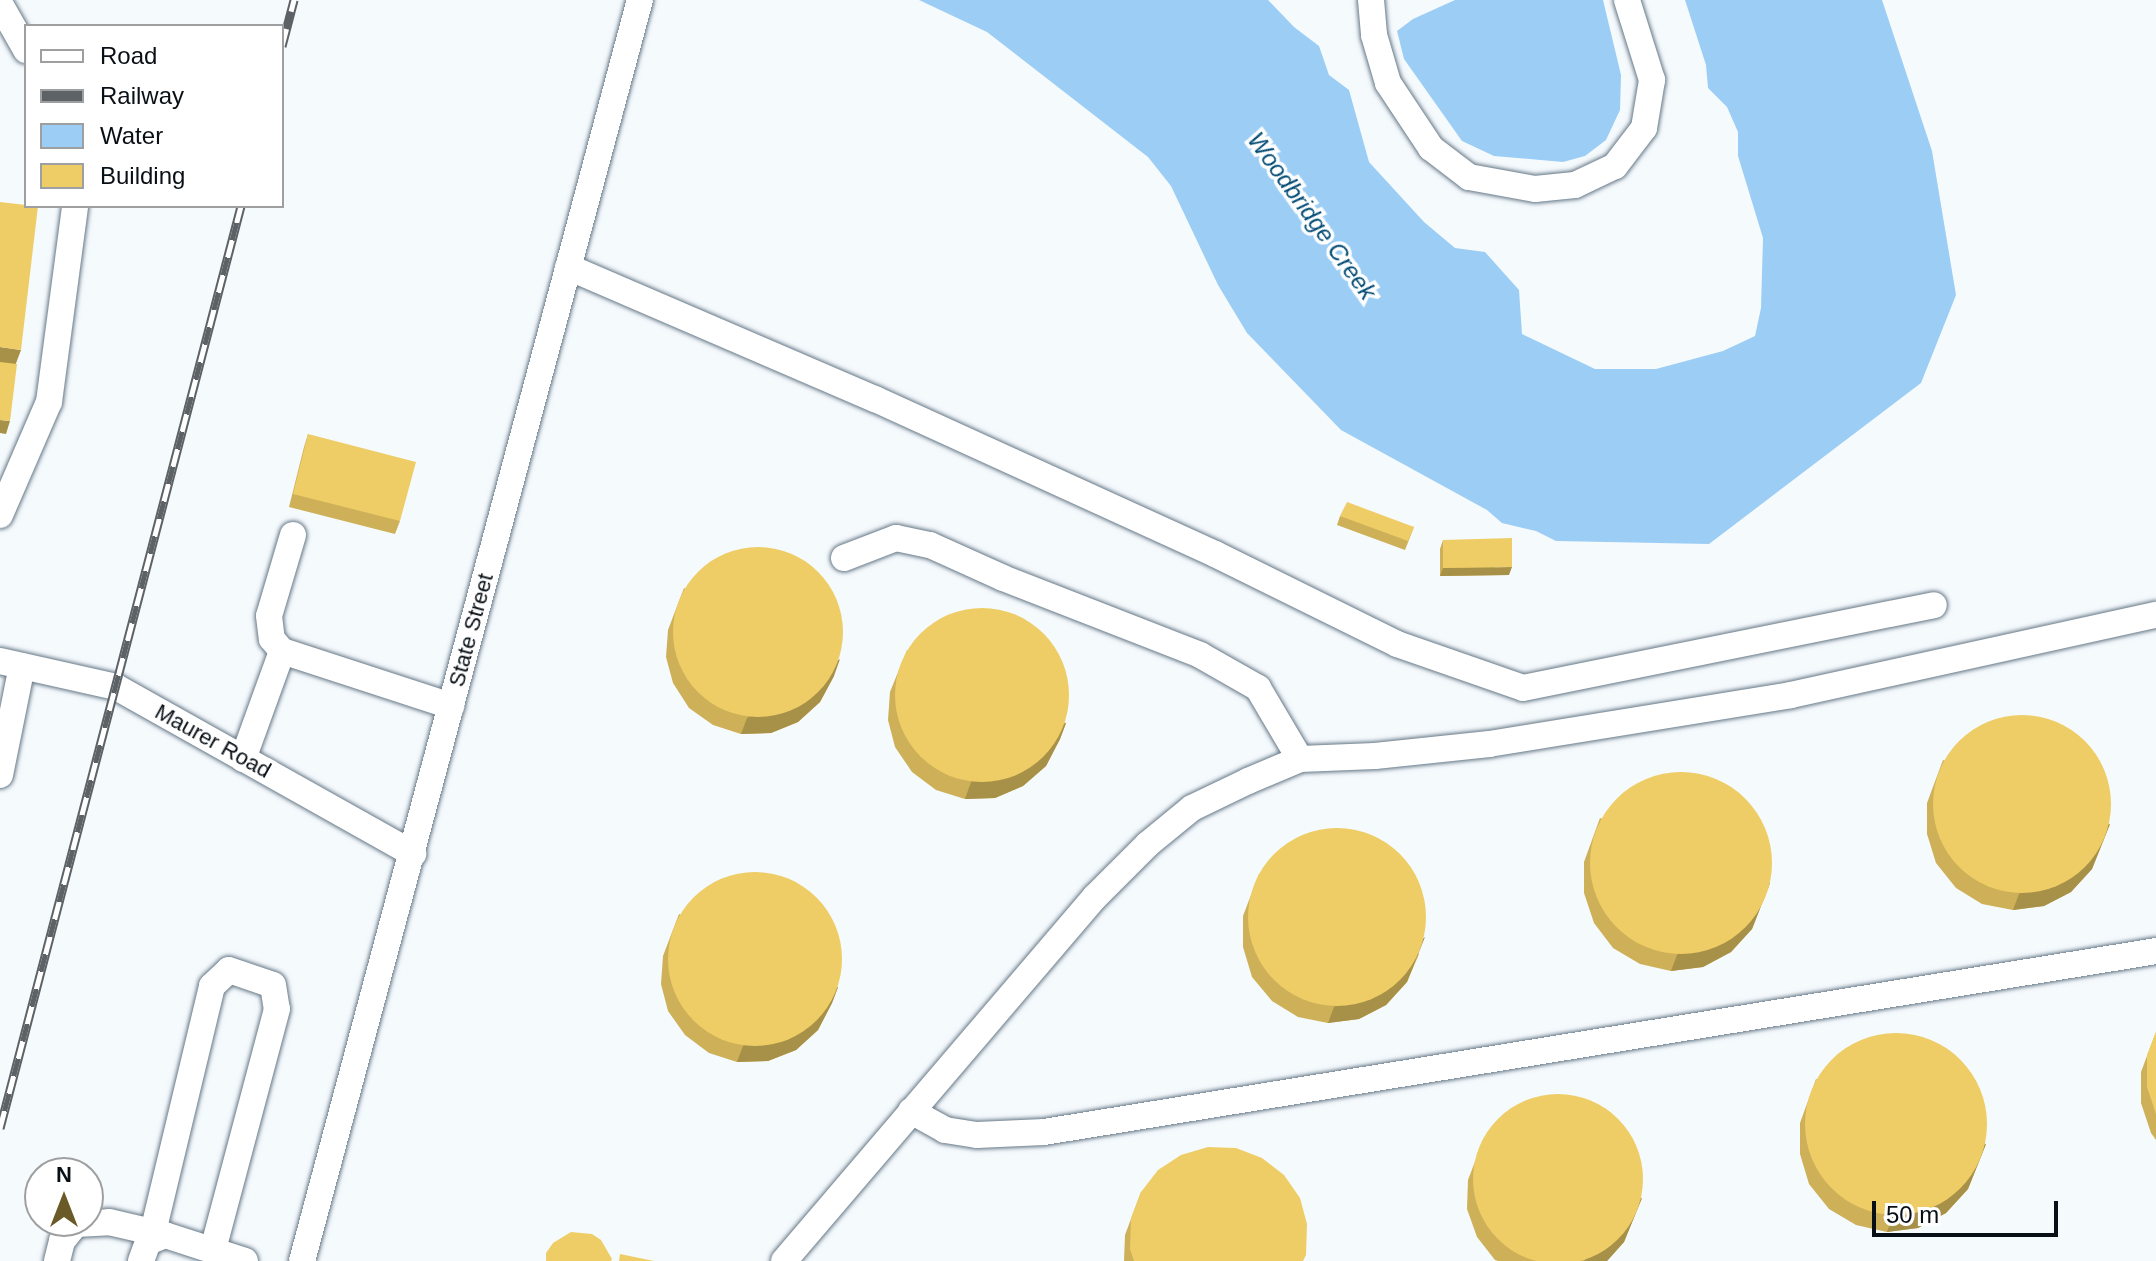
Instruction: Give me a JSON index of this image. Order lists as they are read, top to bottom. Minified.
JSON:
{"streets":{"street":["State Street","Maurer Road"]},"crossings":[["State Street","Maurer Road"]],"water":["Woodbridge Creek"],"legend":["Road","Railway","Water","Building"],"scale_bar":"50 m","north":"top"}
